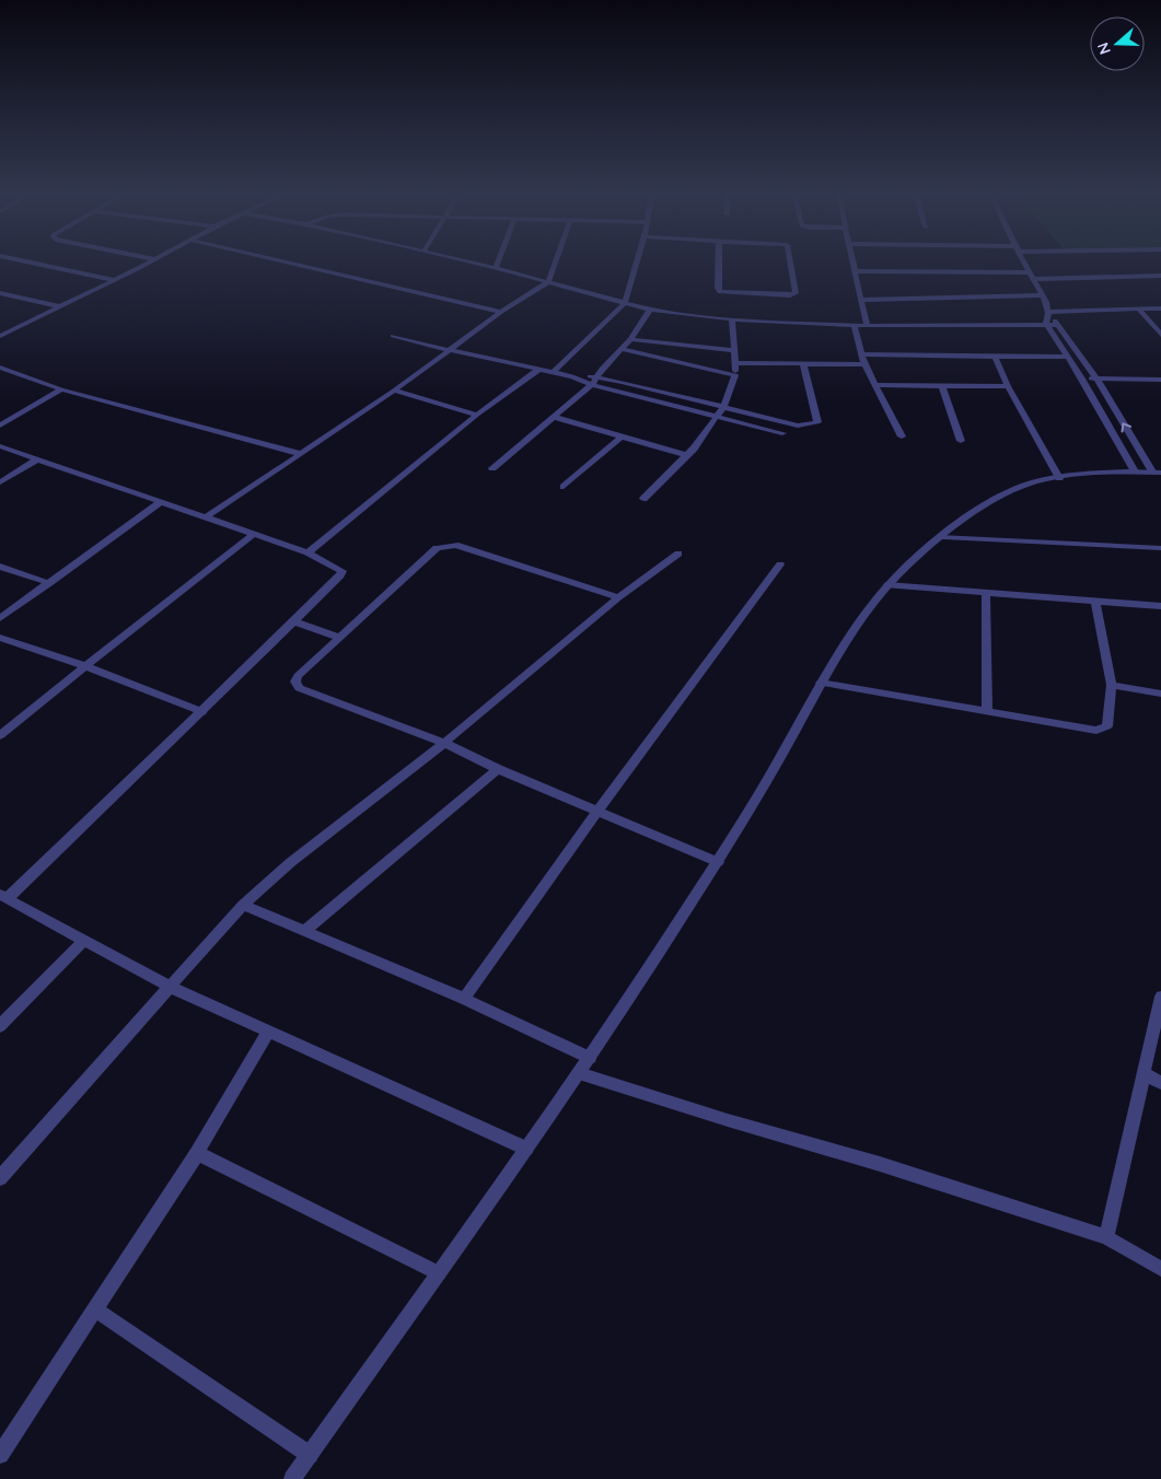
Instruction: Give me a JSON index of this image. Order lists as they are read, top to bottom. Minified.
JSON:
{"north":"left"}
